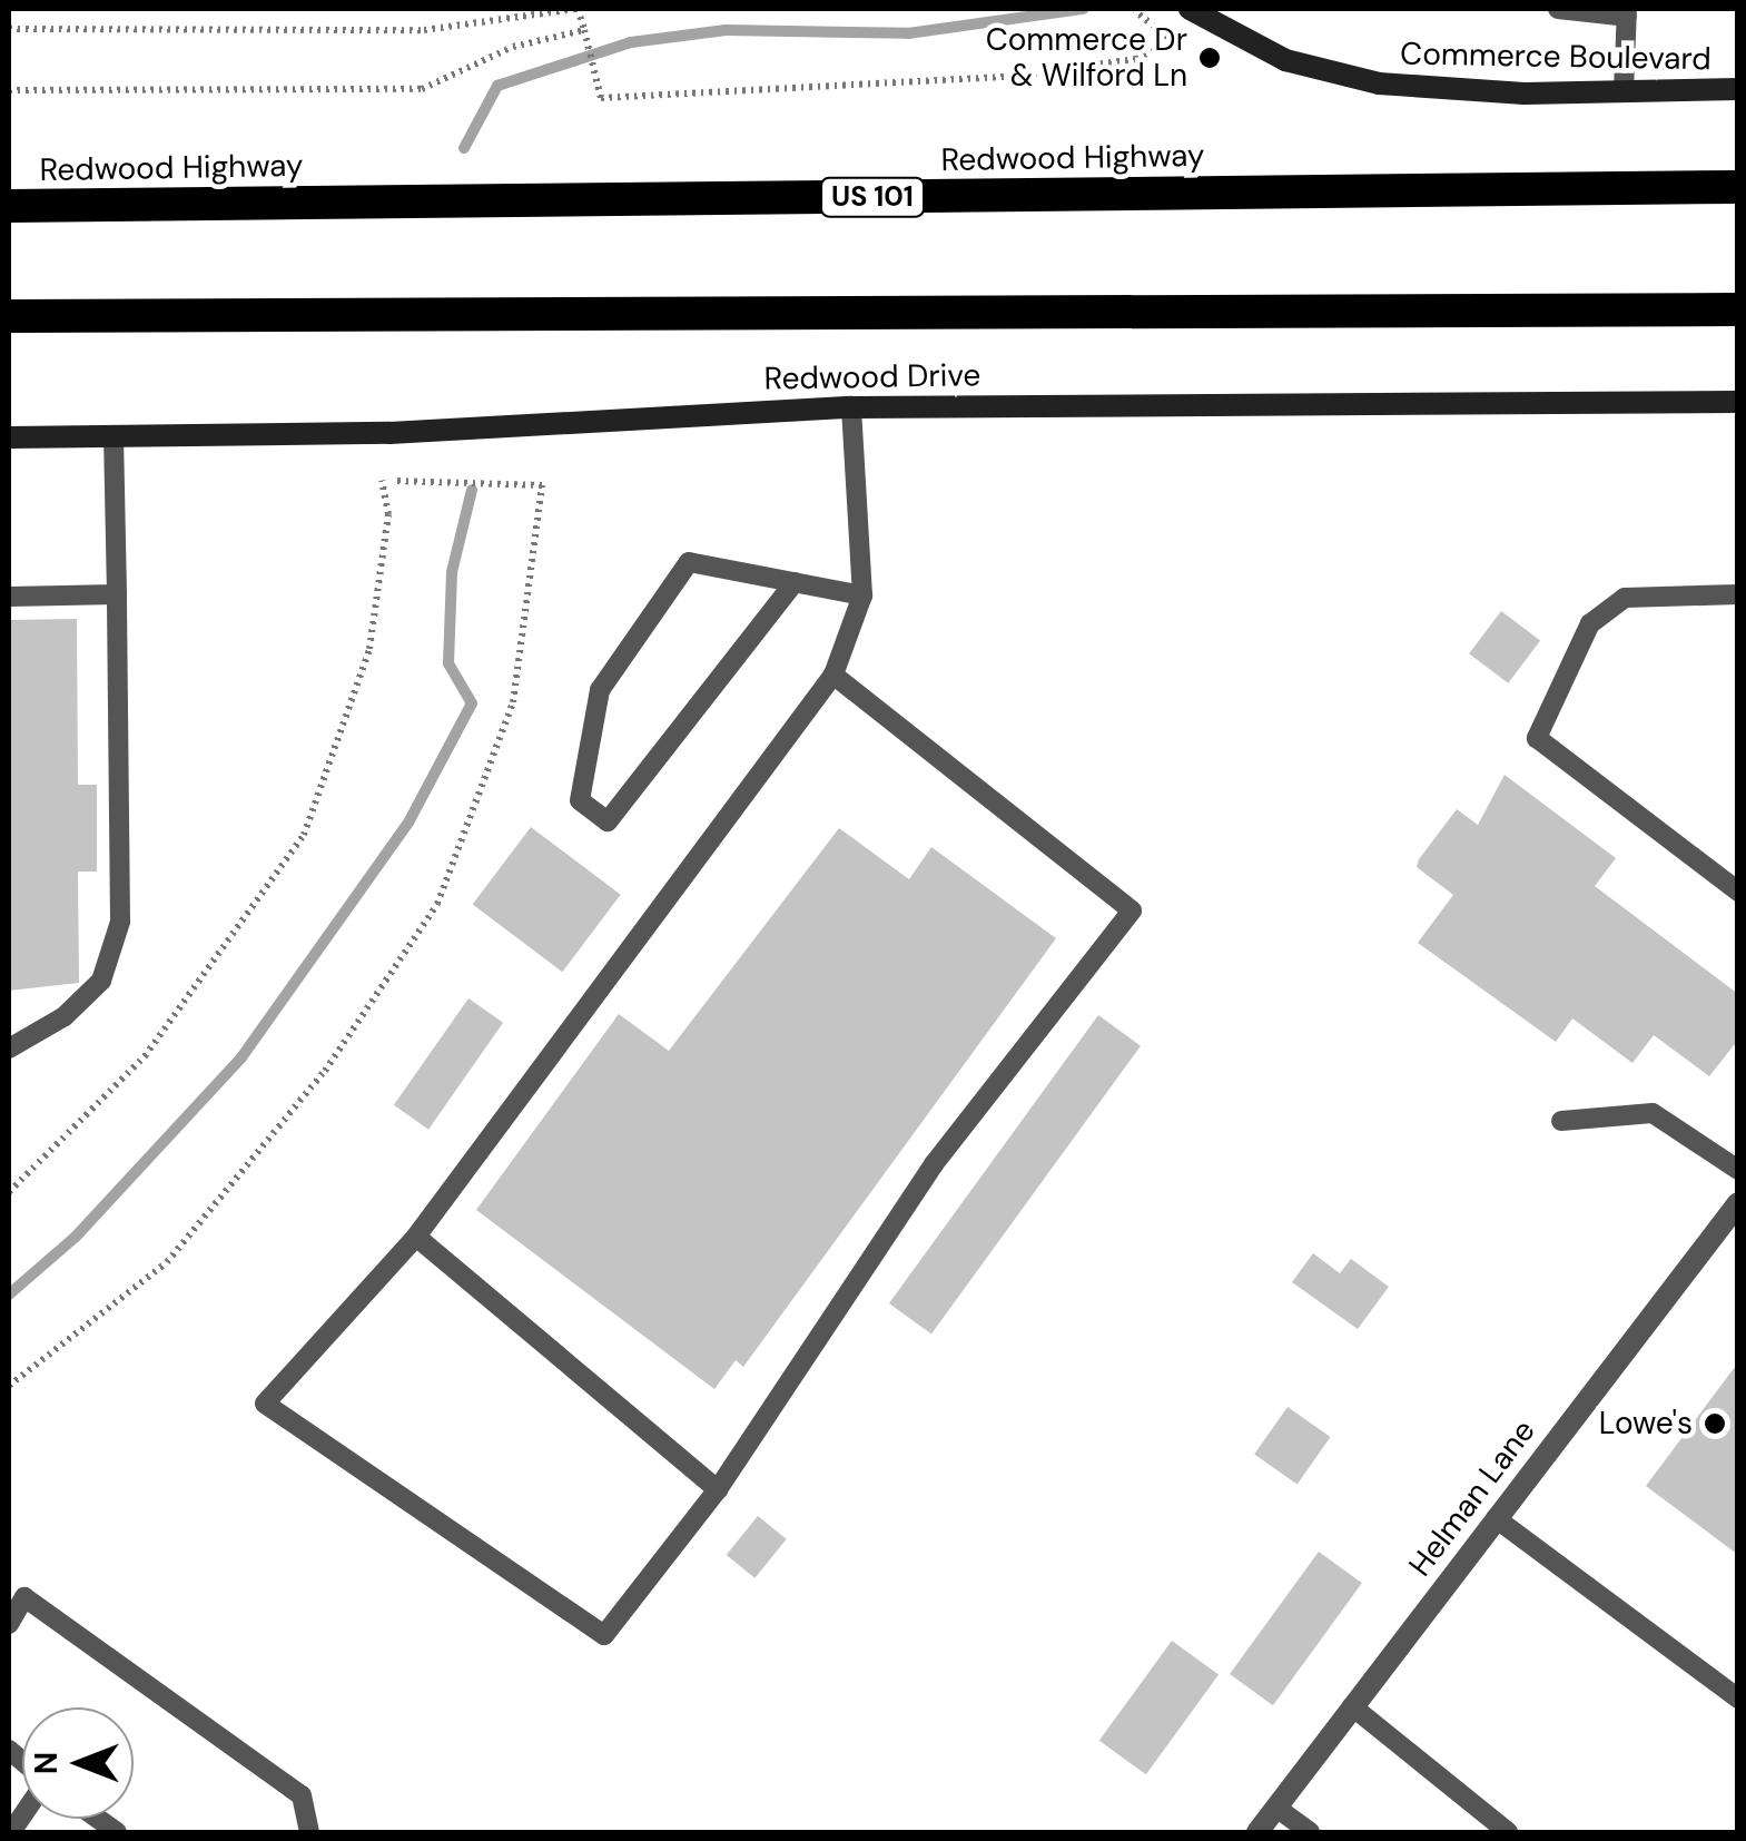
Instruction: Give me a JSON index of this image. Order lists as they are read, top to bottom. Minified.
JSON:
{"streets":{"highway":["Redwood Highway","US 101"],"main road":["Commerce Boulevard","Redwood Drive"],"street":["Helman Lane"]},"places":["Commerce Dr & Wilford Ln","Lowe's"],"north":"left"}
